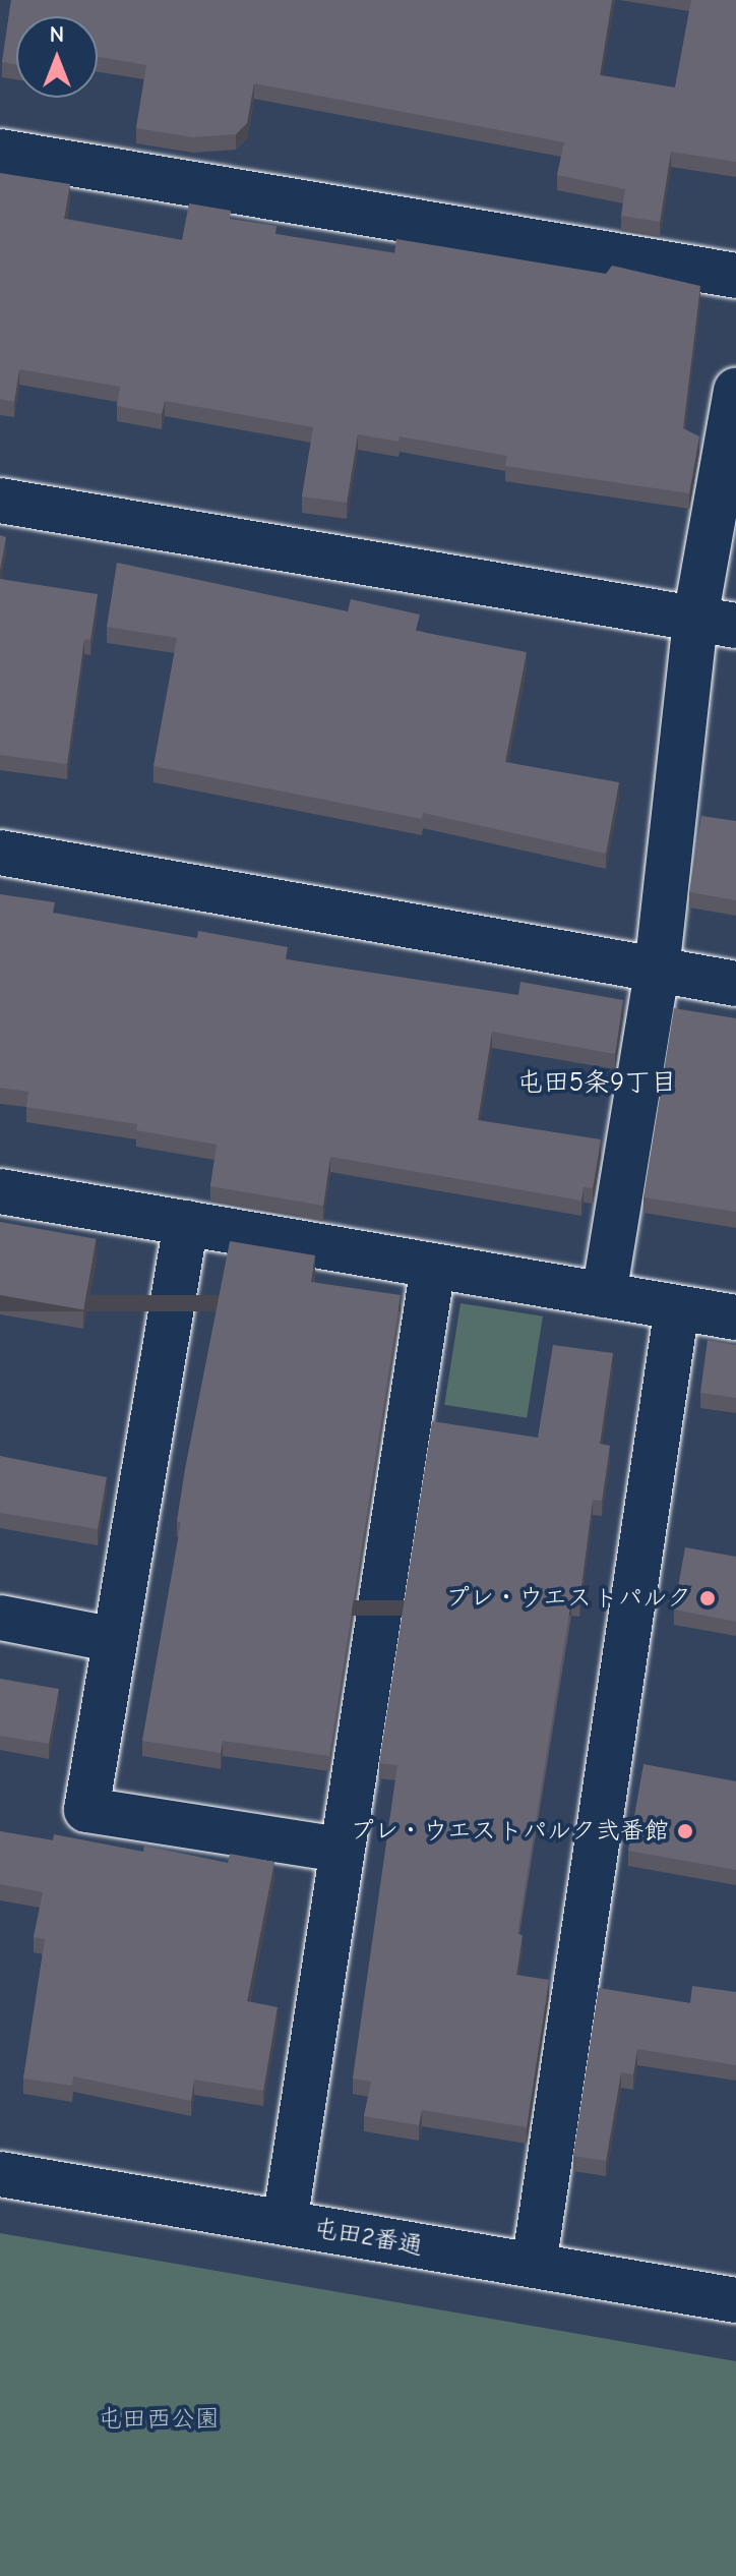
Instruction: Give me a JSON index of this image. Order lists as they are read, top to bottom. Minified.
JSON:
{"streets":{"street":["屯田2番通"]},"districts":["屯田5条9丁目"],"parks":["屯田西公園"],"places":["プレ・ウエストパルク","プレ・ウエストパルク弐番館"],"north":"top"}
